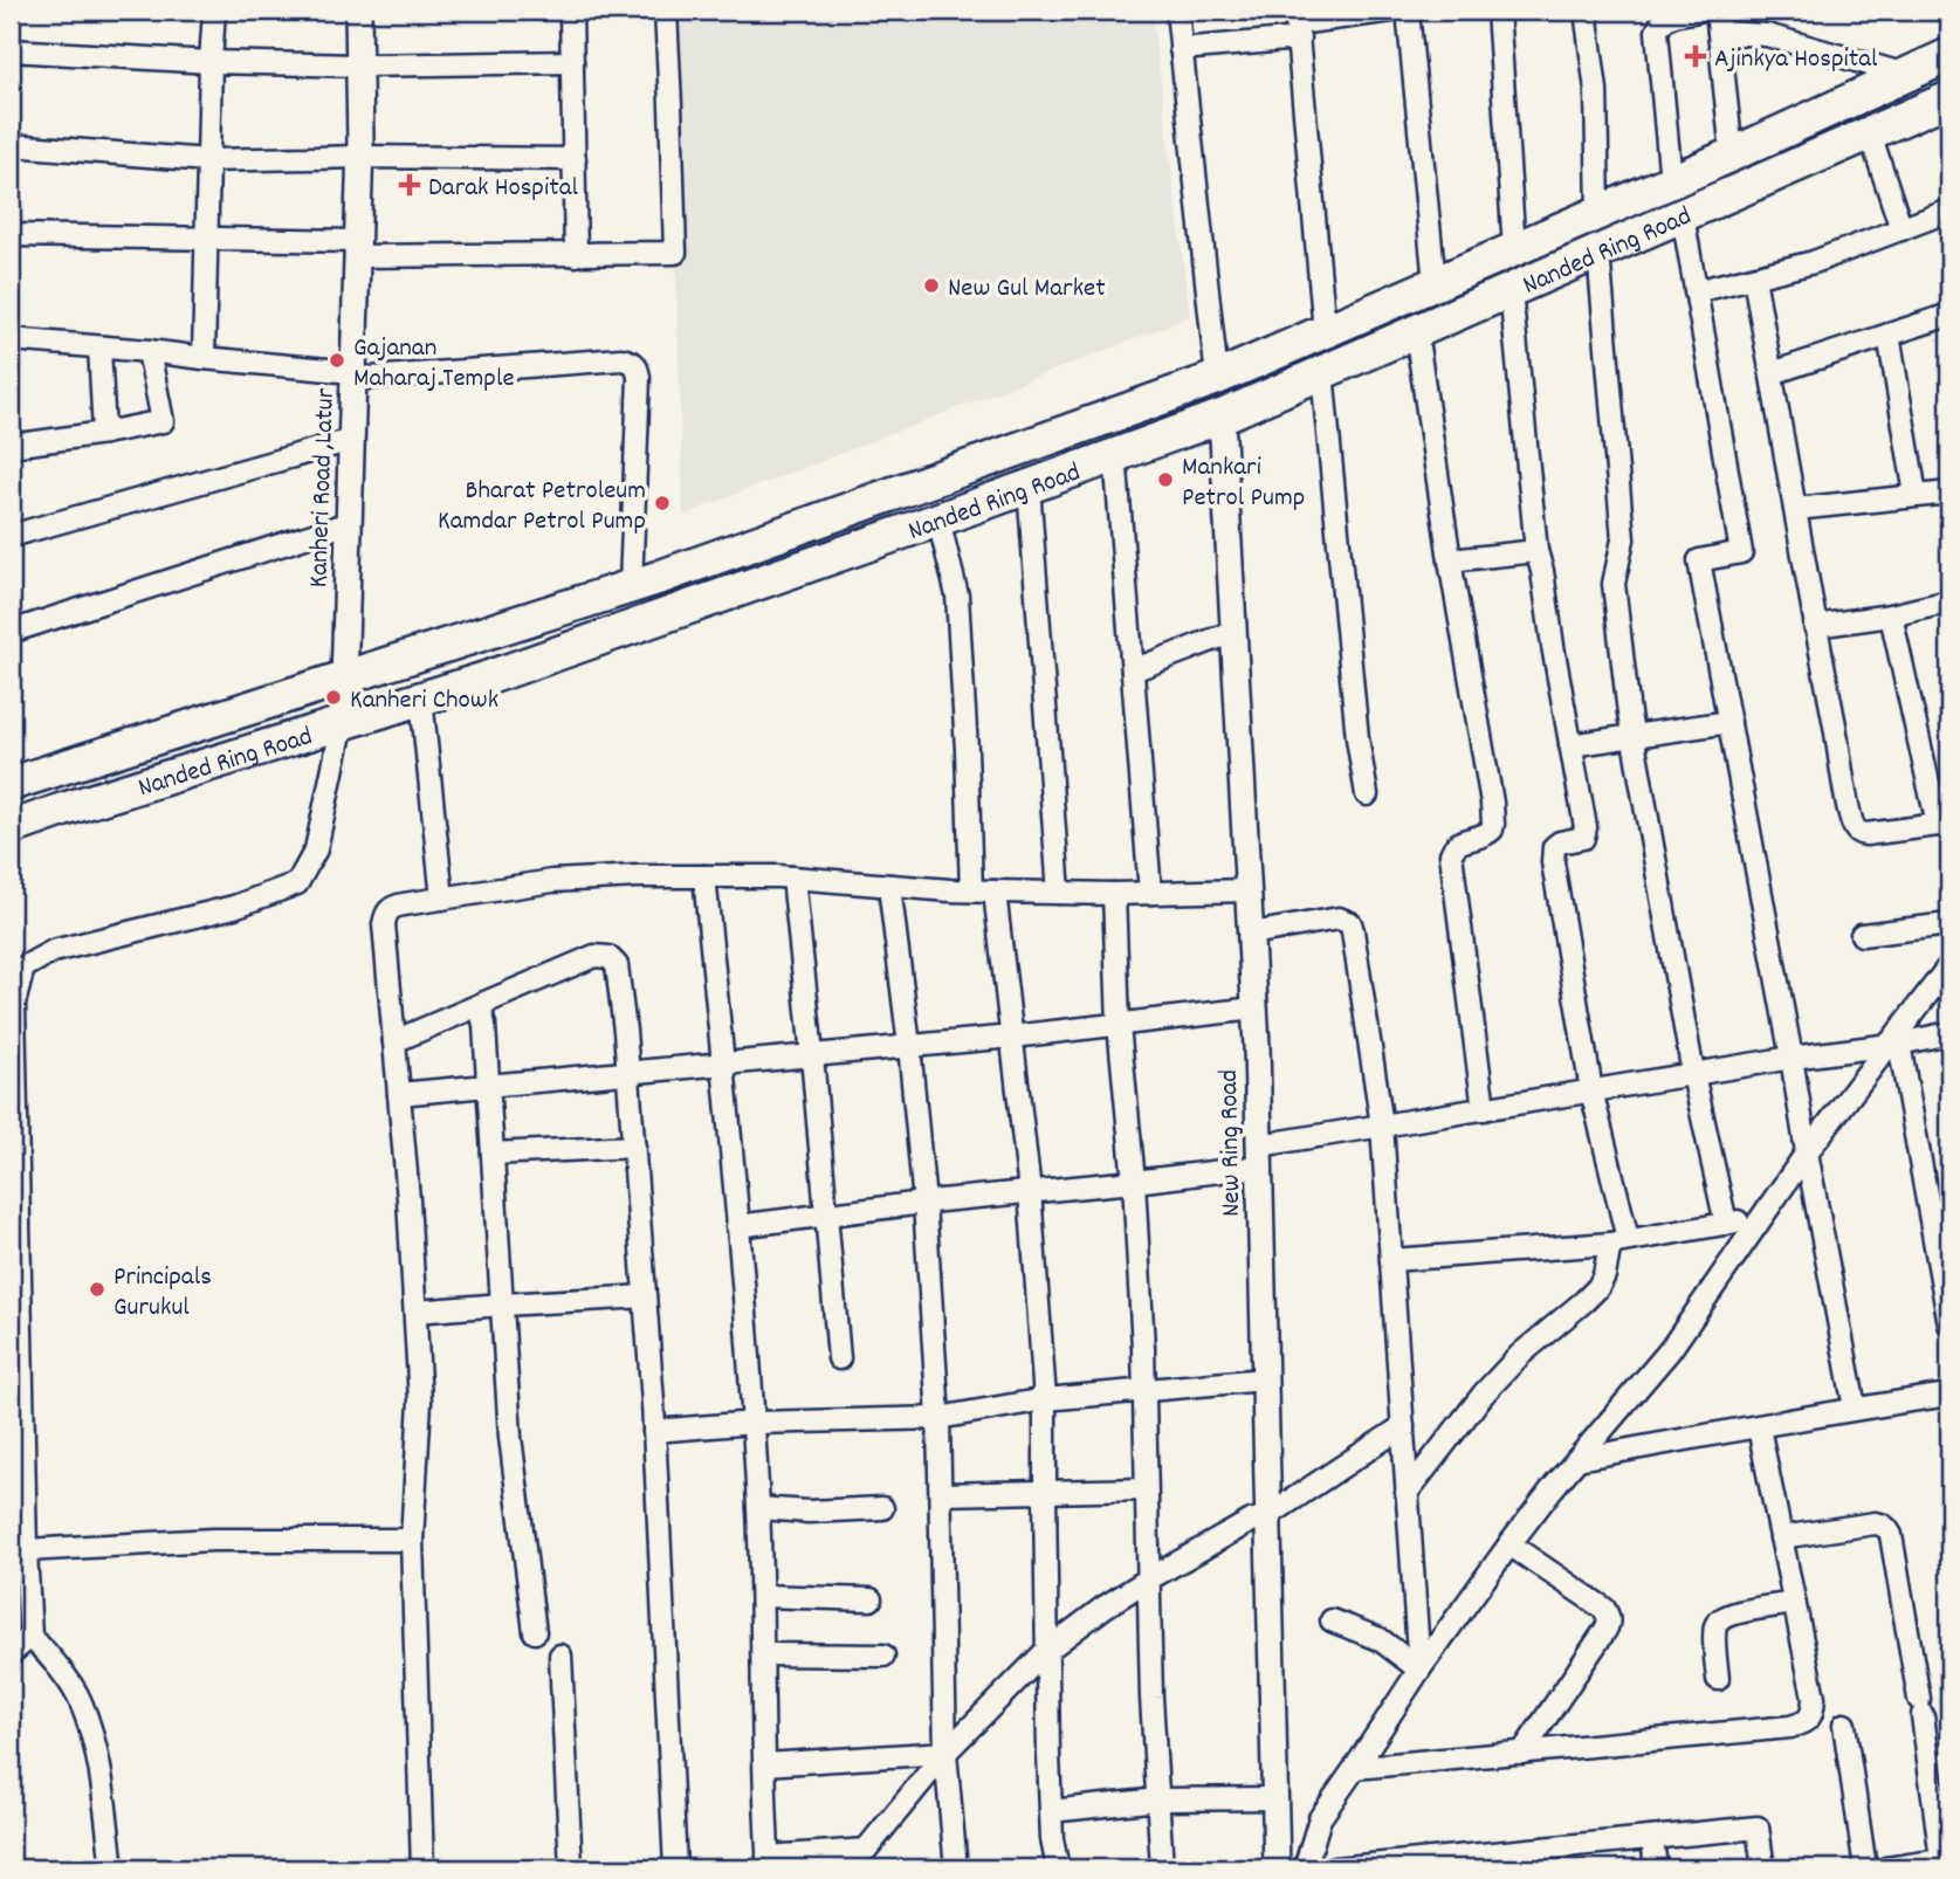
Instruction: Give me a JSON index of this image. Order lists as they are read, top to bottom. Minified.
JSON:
{"streets":{"highway":["Nanded Ring Road"],"street":["Kanheri Road ,Latur","New Ring Road"]},"crossings":[["Nanded Ring Road","Kanheri Road ,Latur"],["Nanded Ring Road","New Ring Road"]],"places":{"health":["Ajinkya Hospital","Darak Hospital"],"other":["New Gul Market","Gajanan Maharaj Temple","Mankari Petrol Pump","Bharat Petroleum Kamdar Petrol Pump","Kanheri Chowk","Principals Gurukul"]}}
